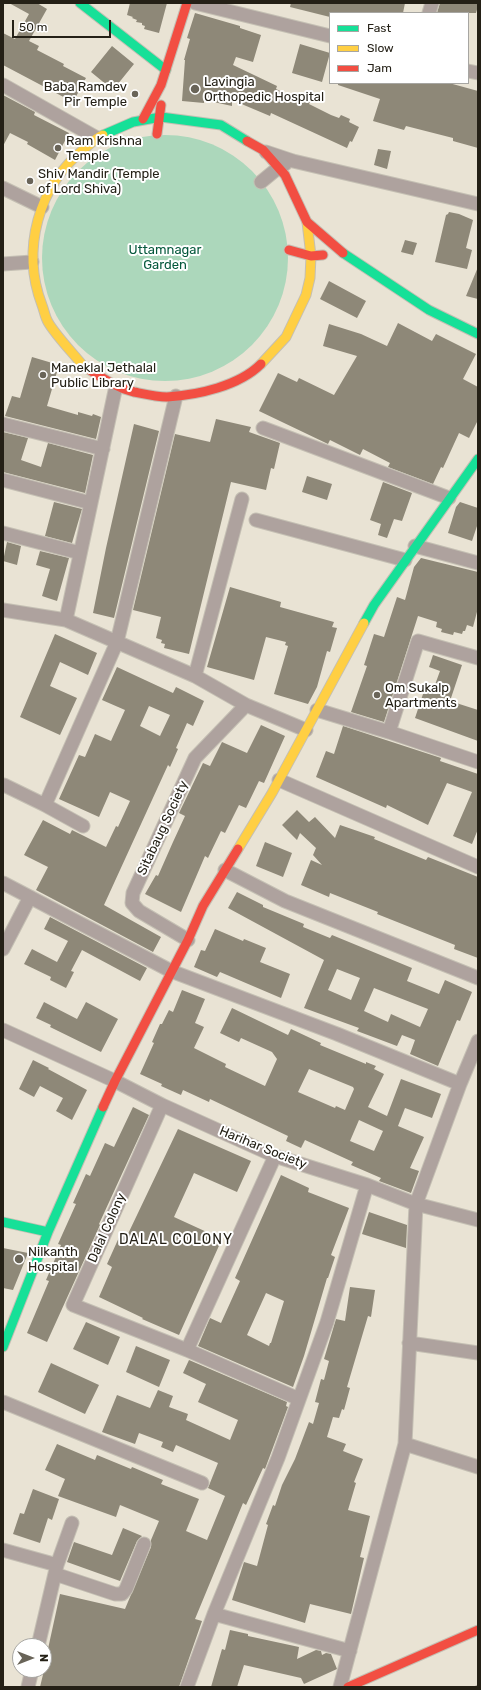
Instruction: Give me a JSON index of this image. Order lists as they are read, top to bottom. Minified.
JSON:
{"streets":{"street":["Sitabaug Society","Harihar Society","Dalal Colony"]},"crossings":[["Harihar Society","Dalal Colony"]],"districts":["DALAL COLONY"],"parks":["Uttamnagar Garden"],"places":["Lavingia Orthopedic Hospital","Baba Ramdev Pir Temple","Ram Krishna Temple","Shiv Mandir (Temple of Lord Shiva)","Maneklal Jethalal Public Library","Om Sukalp Apartments","Nilkanth Hospital"],"legend":["Fast","Slow","Jam"],"scale_bar":"50 m","north":"right"}
